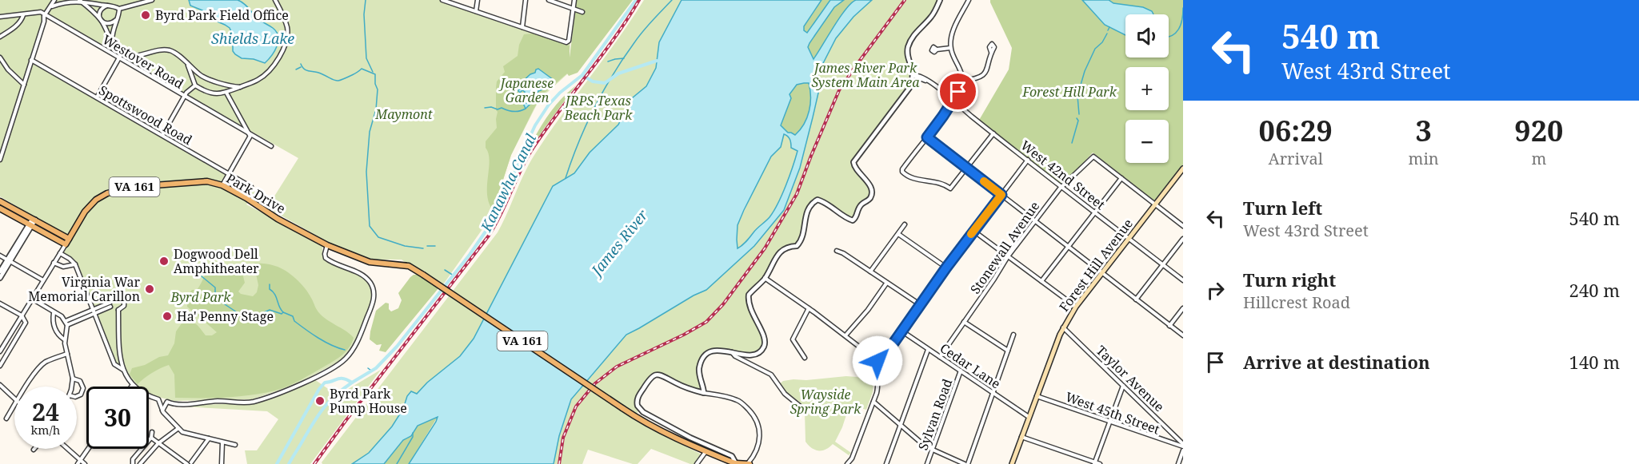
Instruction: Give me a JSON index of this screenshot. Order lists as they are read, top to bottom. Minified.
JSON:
{"streets":{"main road":["VA 161","Park Drive","Forest Hill Avenue"],"street":["Westover Road","Spottswood Road","West 42nd Street","Stonewall Avenue","Cedar Lane","Taylor Avenue","West 45th Street","Sylvan Road"]},"crossings":[["West 42nd Street","Stonewall Avenue"],["West 42nd Street","Forest Hill Avenue"],["VA 161","Park Drive"],["Stonewall Avenue","Cedar Lane"],["Forest Hill Avenue","Cedar Lane"],["Forest Hill Avenue","Taylor Avenue"],["Forest Hill Avenue","West 45th Street"],["Cedar Lane","Sylvan Road"],["Taylor Avenue","West 45th Street"]],"water":["Shields Lake","Kanawha Canal","James River"],"parks":["James River Park System Main Area","Japanese Garden","Forest Hill Park","JRPS Texas Beach Park","Maymont","Byrd Park","Wayside Spring Park"],"places":["Byrd Park Field Office","Dogwood Dell Amphitheater","Virginia War Memorial Carillon","Ha' Penny Stage","Byrd Park Pump House"],"page":{"turn":["540 m","West 43rd Street"],"map_buttons":["+","−"],"eta":["06:29","Arrival","3","min","920","m"],"list":[{"name":"Turn left","note":"West 43rd Street","value":"540 m"},{"name":"Turn right","note":"Hillcrest Road","value":"240 m"},{"name":"Arrive at destination","value":"140 m"}],"speed":"24 km/h","limit":"30"}}
